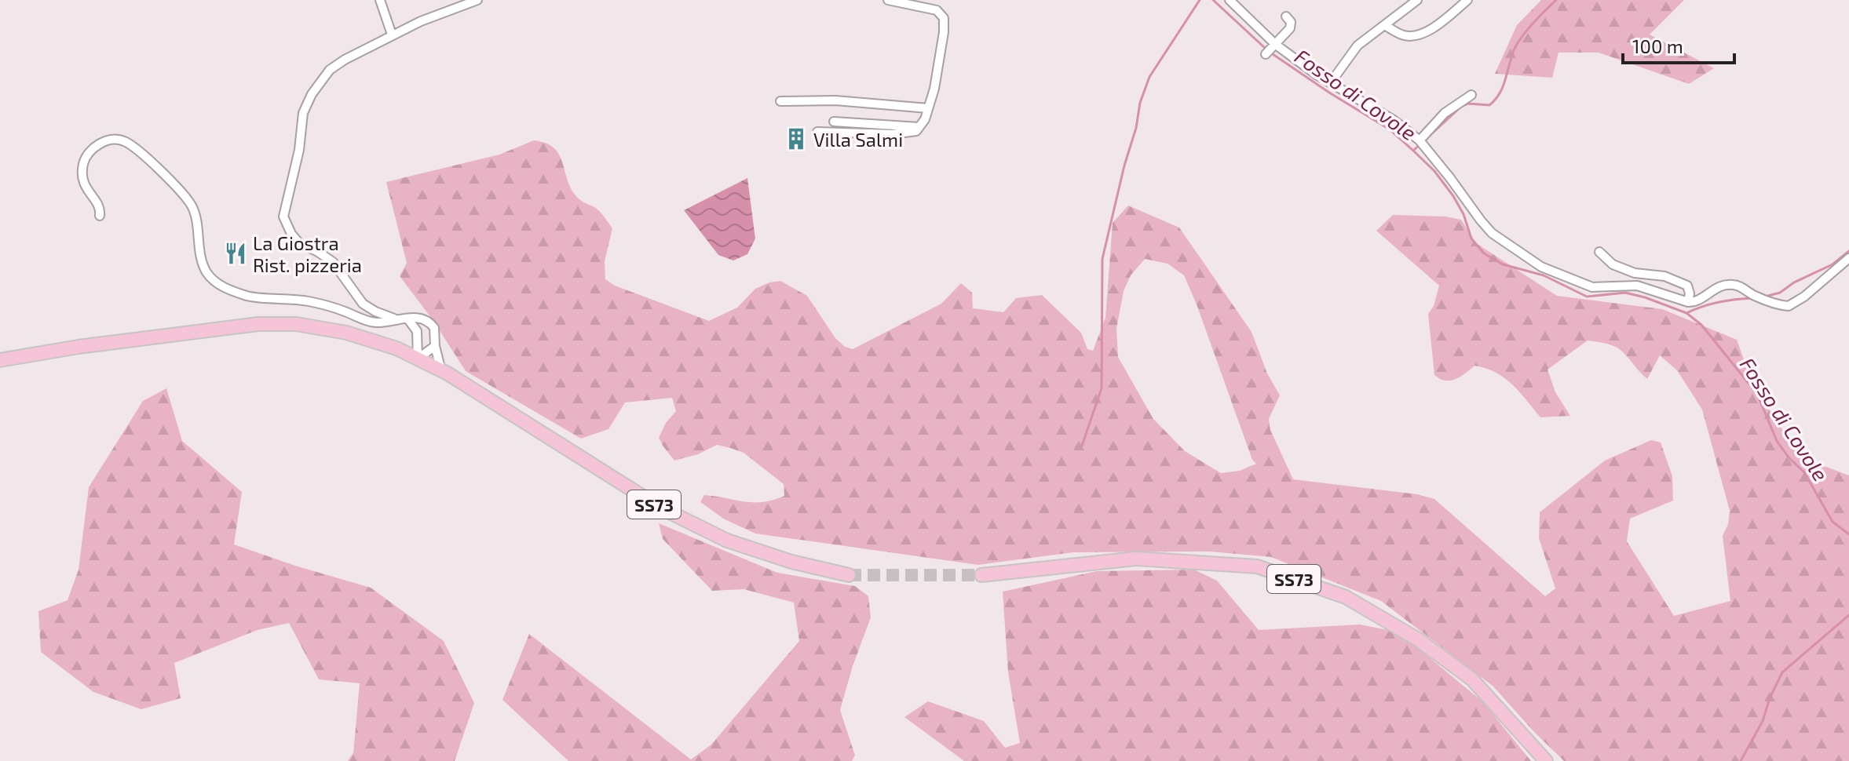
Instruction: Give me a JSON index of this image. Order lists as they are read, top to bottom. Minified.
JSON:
{"streets":{"main road":["SS73"]},"water":["Fosso di Covole"],"places":{"building":["Villa Salmi"],"restaurant":["La Giostra Rist. pizzeria"]},"scale_bar":"100 m"}
